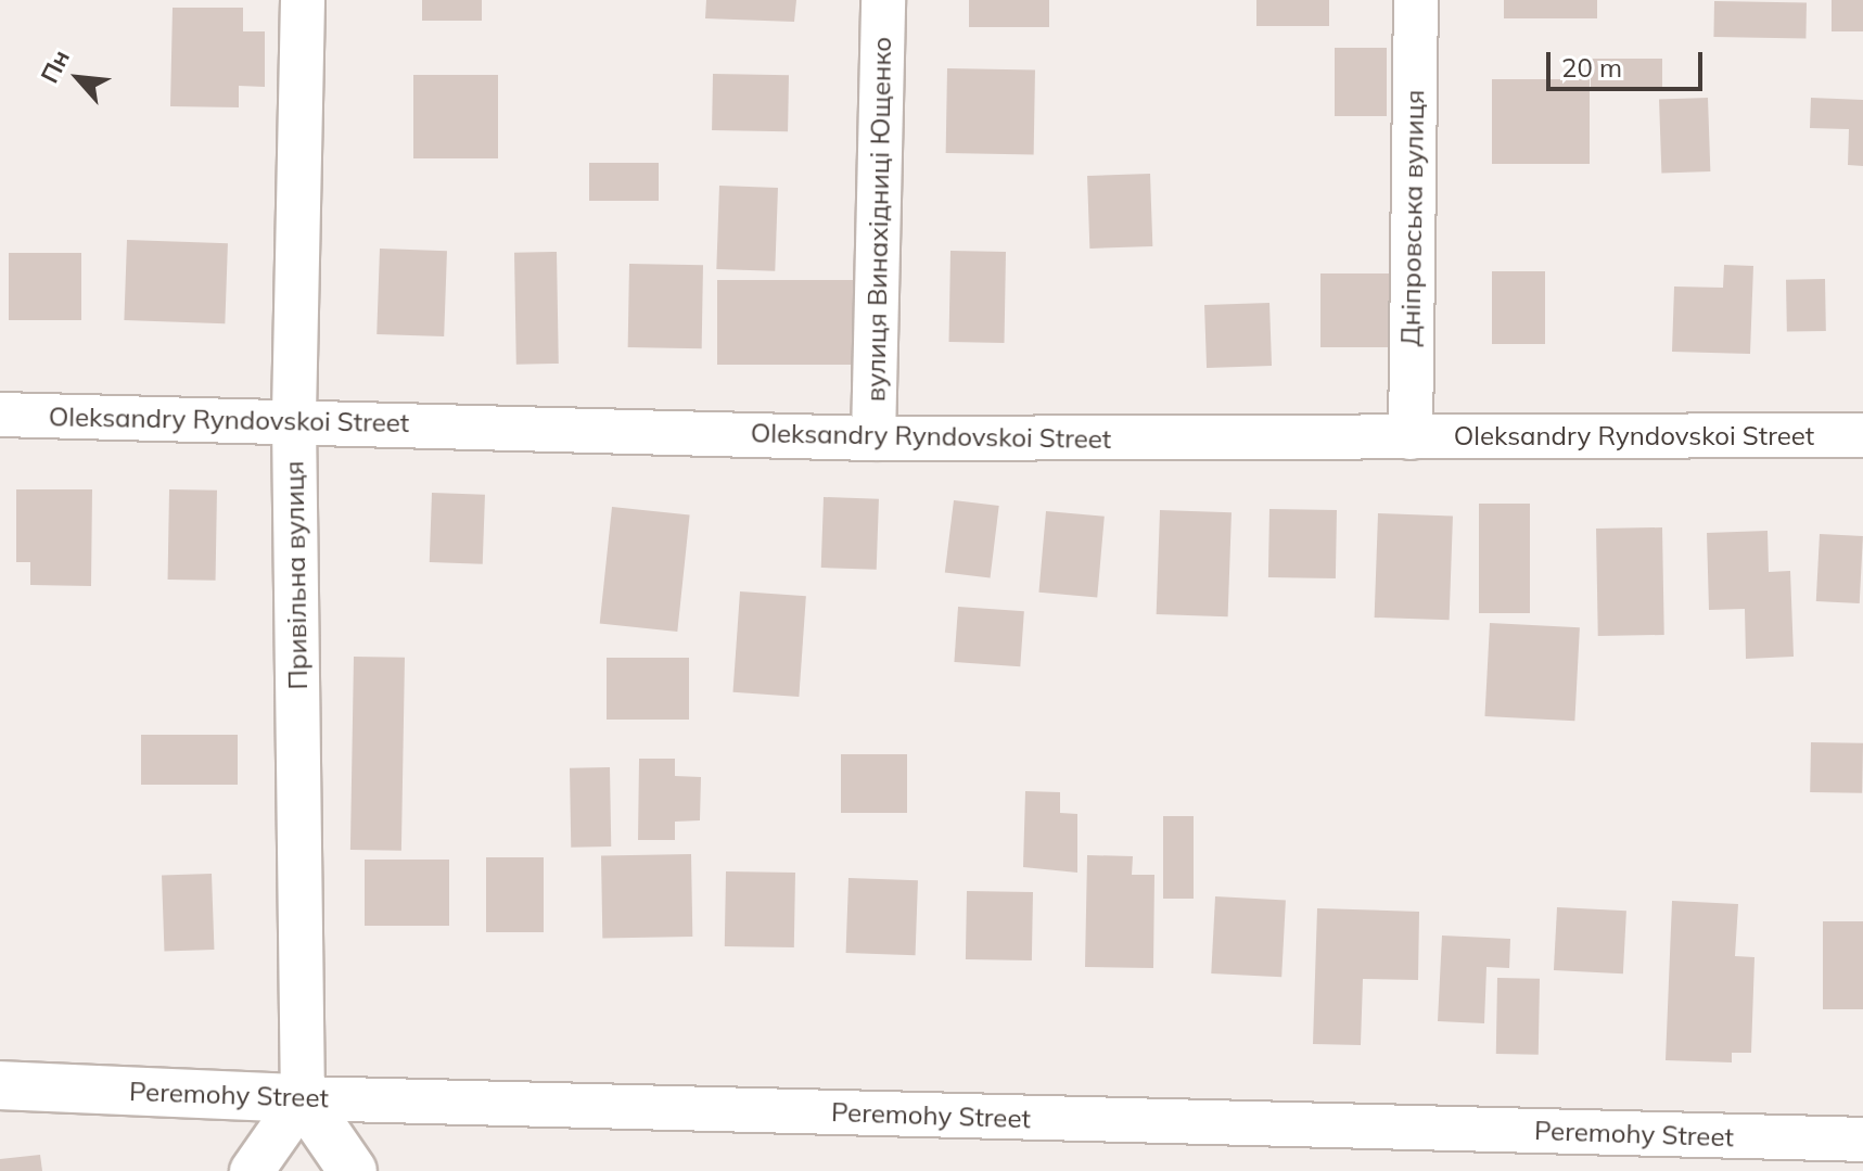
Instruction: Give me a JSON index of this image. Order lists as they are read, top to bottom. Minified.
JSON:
{"streets":{"street":["Дніпровська вулиця","вулиця Винахідниці Ющенко","Oleksandry Ryndovskoi Street","Привільна вулиця","Peremohy Street"]},"crossings":[["Дніпровська вулиця","Oleksandry Ryndovskoi Street"],["вулиця Винахідниці Ющенко","Oleksandry Ryndovskoi Street"],["Oleksandry Ryndovskoi Street","Привільна вулиця"],["Привільна вулиця","Peremohy Street"]],"scale_bar":"20 m","north":"top left"}
